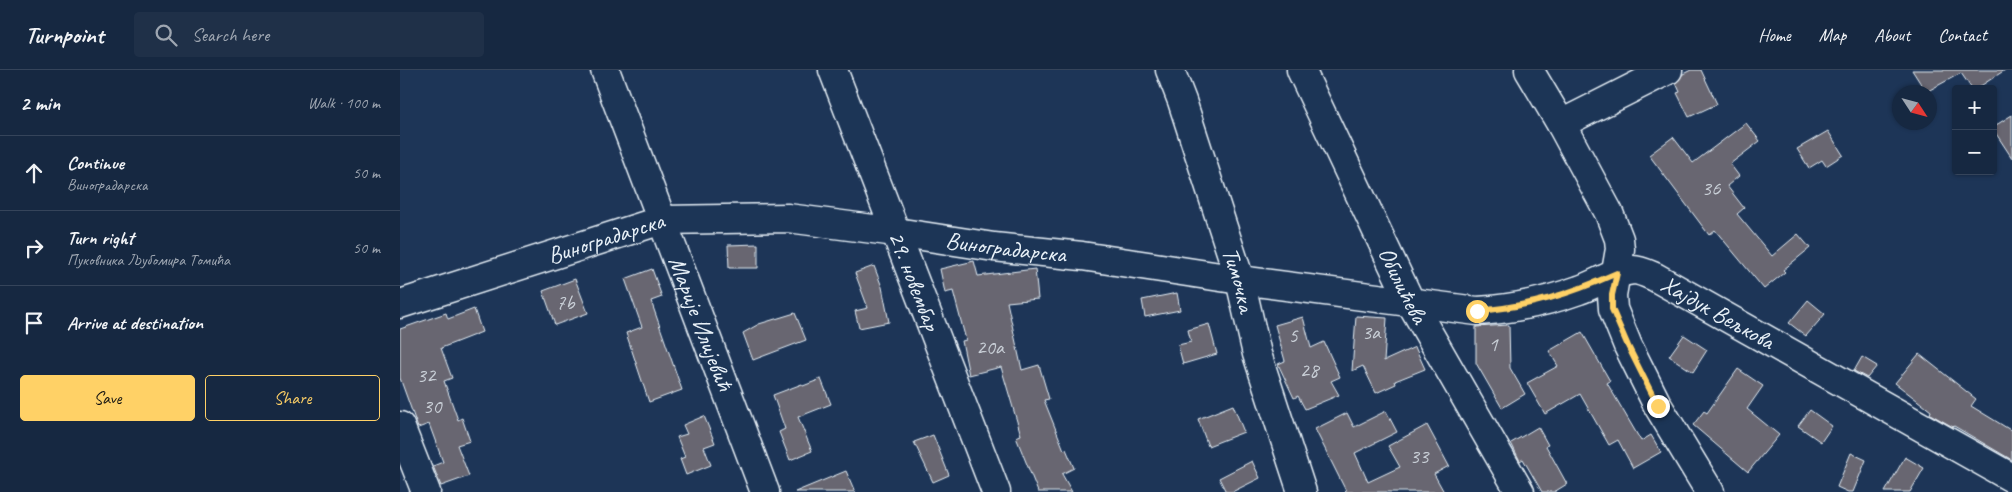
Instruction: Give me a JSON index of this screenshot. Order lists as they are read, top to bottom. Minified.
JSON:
{"streets":{"street":["Виноградарска","Тимочка","29. новембар","Обилићева","Хајдук Вељкова","Марије Илијевић"]},"crossings":[["Виноградарска","Тимочка"],["Виноградарска","29. новембар"],["Виноградарска","Обилићева"],["Виноградарска","Хајдук Вељкова"],["Виноградарска","Марије Илијевић"]],"house_numbers":["36","7b","3a","5","1","20a","28","32","30","33"],"north":"bottom right","page":{"header":"Turnpoint","search":"Search here","nav":["Home","Map","About","Contact"],"heading":["2 min","Walk · 100 m"],"map_buttons":["+","−"],"list":[["Continue","Виноградарска","50 m"],["Turn right","Пуковника Љубомира Томића","50 m"],"Arrive at destination"],"buttons":["Save","Share"]}}
